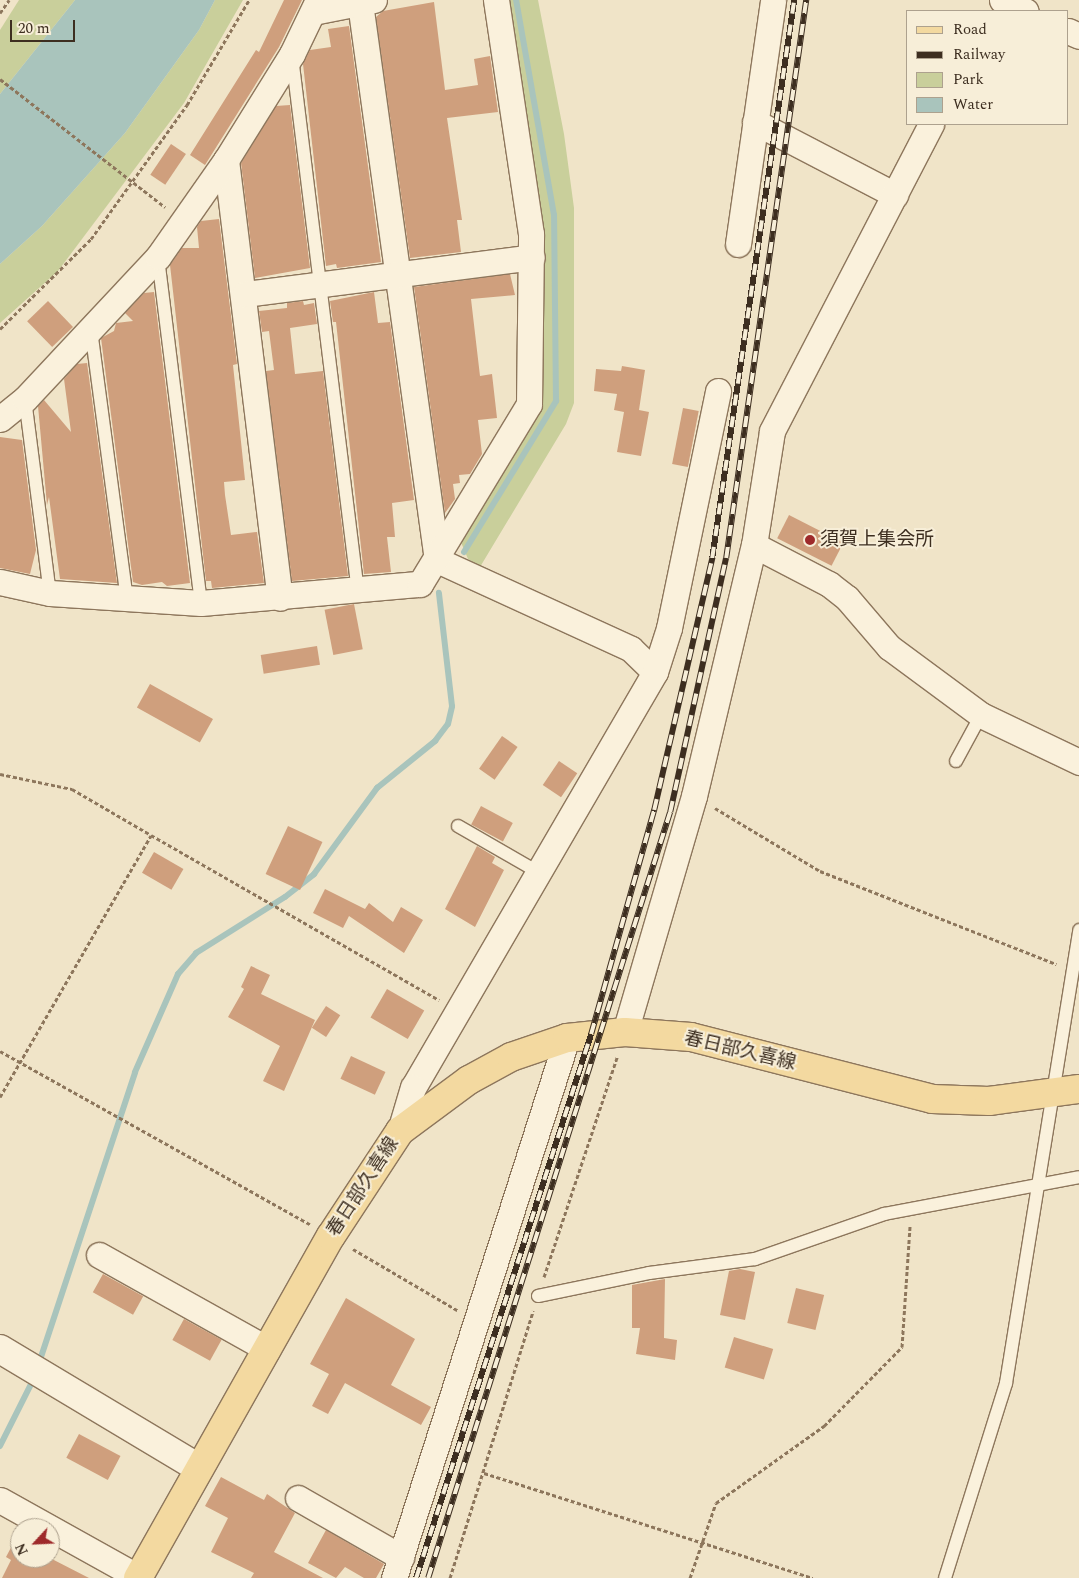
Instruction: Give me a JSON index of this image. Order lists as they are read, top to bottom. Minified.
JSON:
{"streets":{"main road":["春日部久喜線"]},"places":["須賀上集会所"],"legend":["Road","Railway","Park","Water"],"scale_bar":"20 m","north":"bottom left"}
